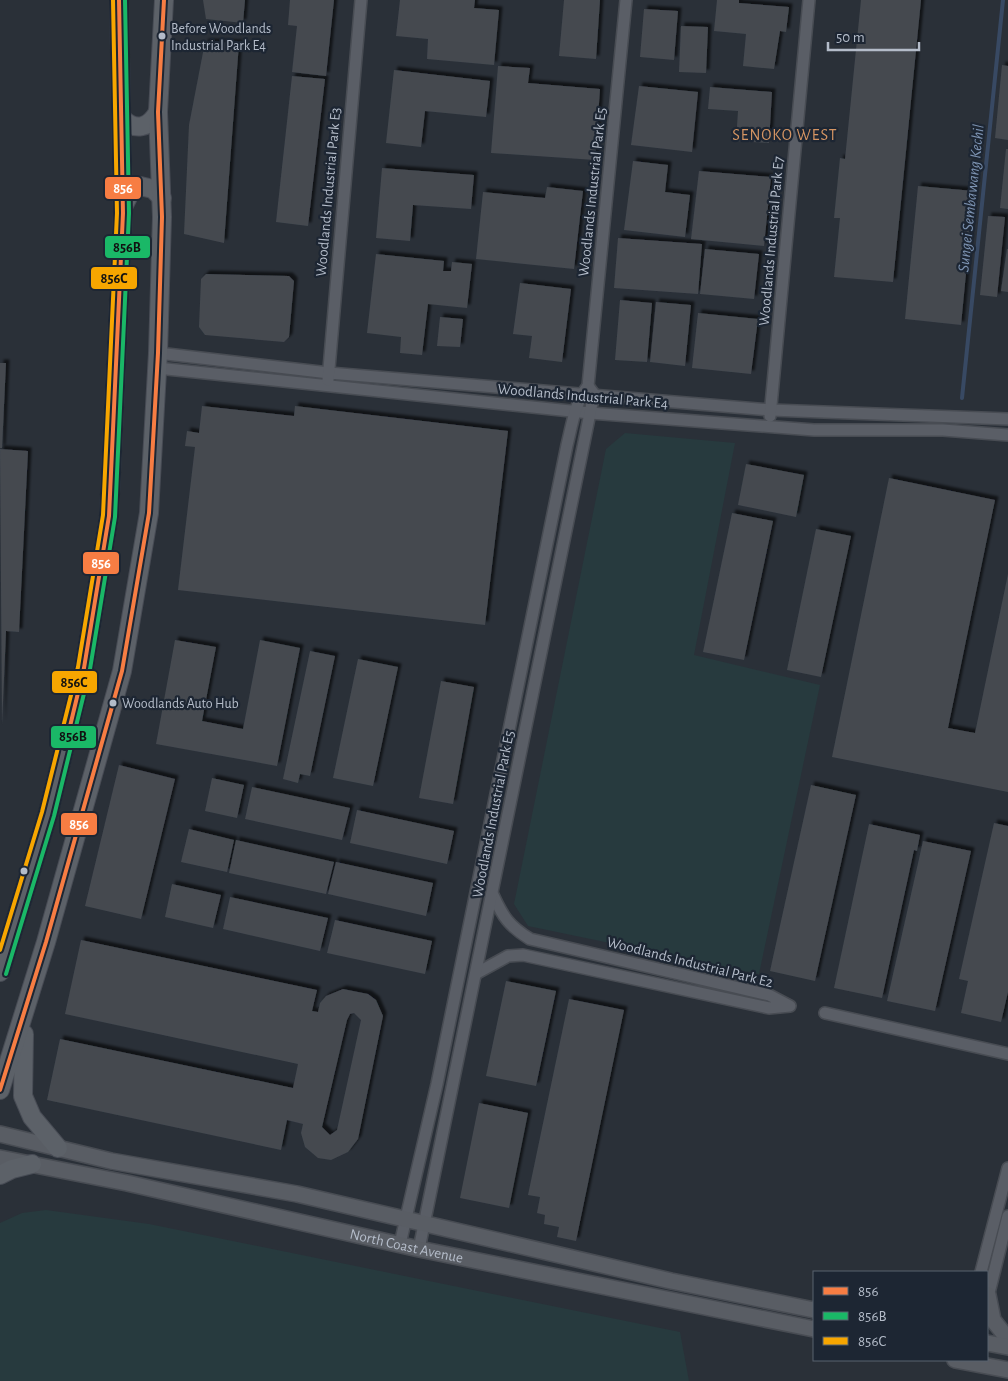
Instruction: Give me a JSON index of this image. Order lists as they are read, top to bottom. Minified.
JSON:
{"streets":{"main road":["North Coast Avenue"],"street":["Woodlands Industrial Park E3","Woodlands Industrial Park E5","Woodlands Industrial Park E7","Woodlands Industrial Park E4","Woodlands Industrial Park E2"]},"crossings":[["Woodlands Industrial Park E3","Woodlands Industrial Park E4"],["Woodlands Industrial Park E5","Woodlands Industrial Park E4"],["Woodlands Industrial Park E5","Woodlands Industrial Park E2"],["Woodlands Industrial Park E5","North Coast Avenue"],["Woodlands Industrial Park E7","Woodlands Industrial Park E4"]],"districts":["SENOKO WEST"],"water":["Sungei Sembawang Kechil"],"places":["Before Woodlands Industrial Park E4","Woodlands Auto Hub"],"lines":["transit line 856","transit line 856B","transit line 856C"],"legend":["856","856B","856C"],"scale_bar":"50 m"}
